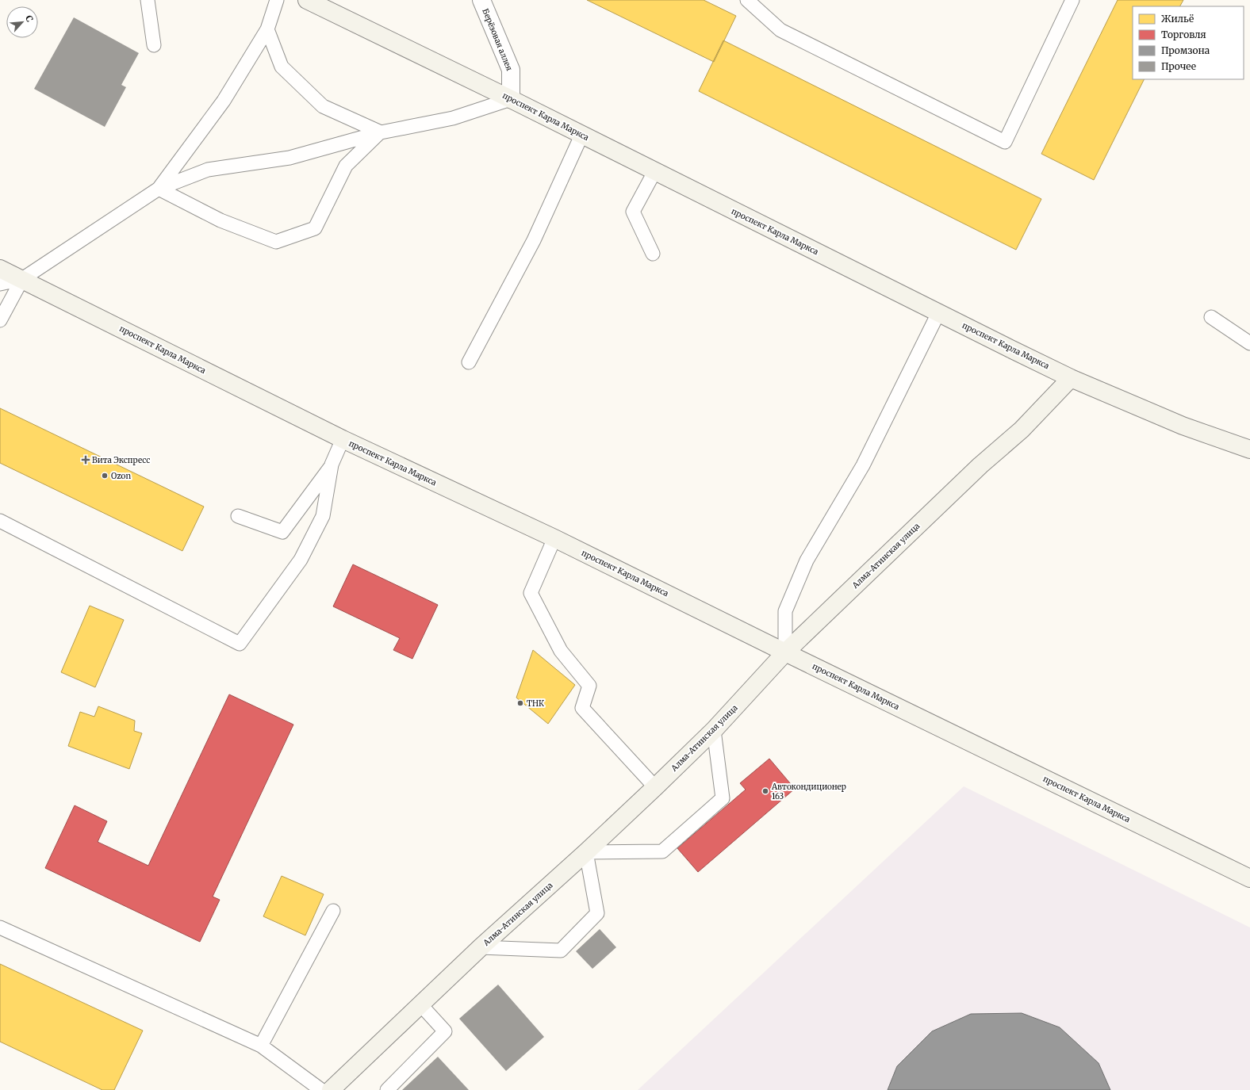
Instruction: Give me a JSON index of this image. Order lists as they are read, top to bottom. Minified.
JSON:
{"streets":{"main road":["проспект Карла Маркса","Алма-Атинская улица"],"street":["Берёзовая аллея"]},"crossings":[["Берёзовая аллея","проспект Карла Маркса"],["проспект Карла Маркса","Алма-Атинская улица"]],"places":{"health":["Вита Экспресс"],"other":["Ozon","ТНК","Автокондиционер 163"]},"legend":["Жильё","Торговля","Промзона","Прочее"],"north":"top right"}
